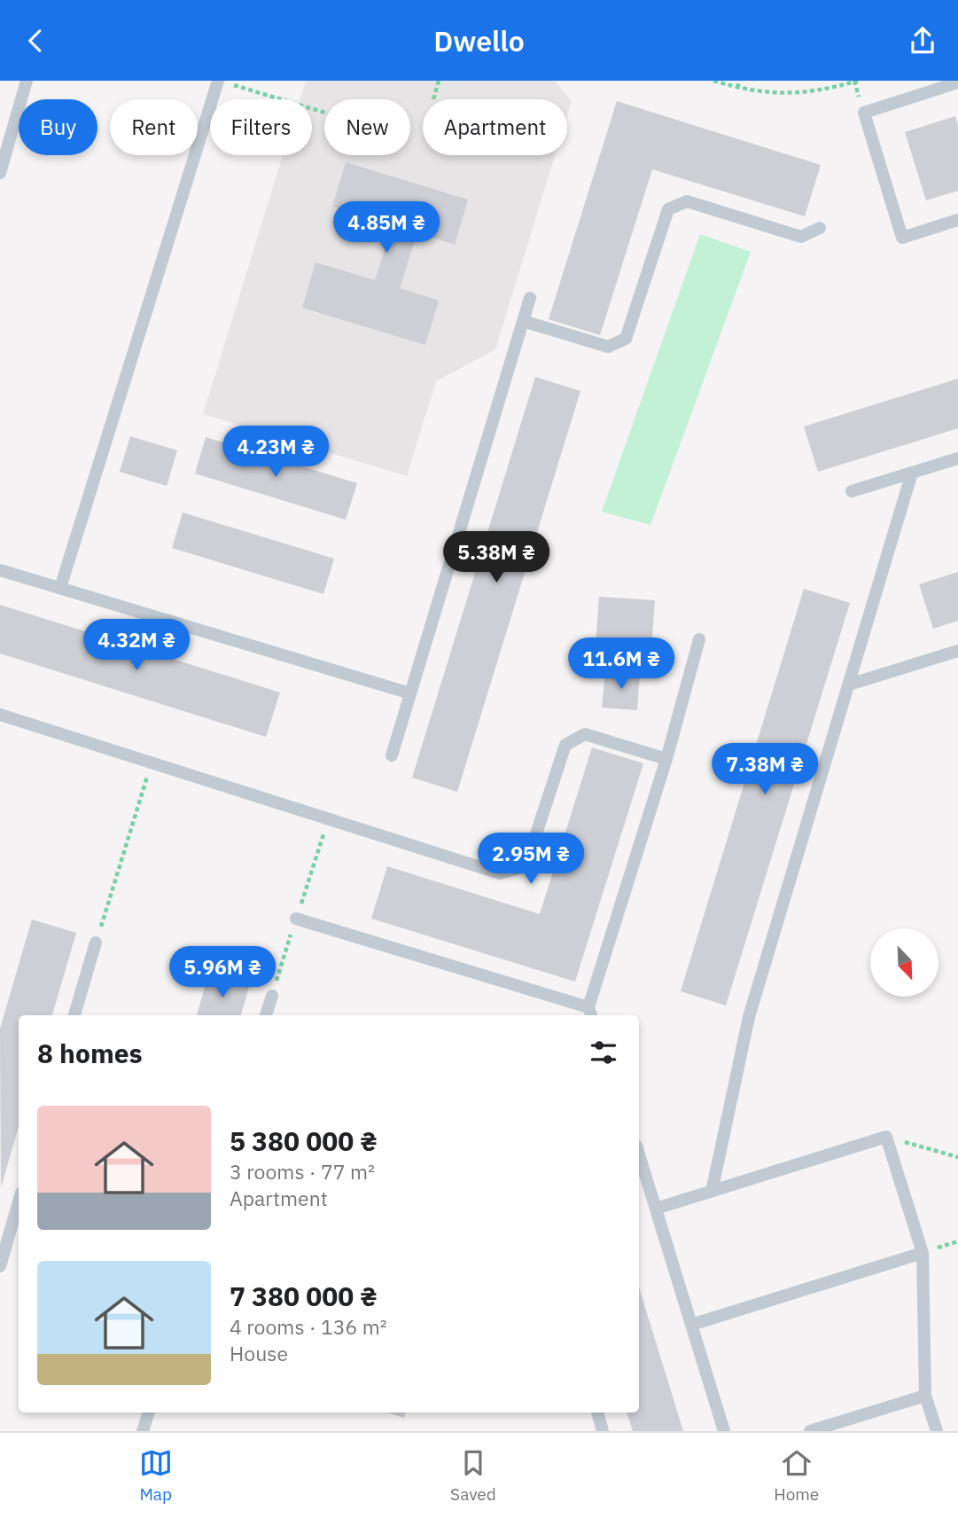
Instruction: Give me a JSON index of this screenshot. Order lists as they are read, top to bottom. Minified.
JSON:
{"north":"bottom right","page":{"header":"Dwello","chip":["Buy","Rent","Filters","New","Apartment"],"price":["4.85M ₴","4.23M ₴","5.38M ₴","4.32M ₴","11.6M ₴","7.38M ₴","2.95M ₴","5.96M ₴"],"heading":"8 homes","list":[{"name":"5 380 000 ₴","note":"3 rooms · 77 m² · Apartment"},{"name":"7 380 000 ₴","note":"4 rooms · 136 m² · House"}],"tabs":["Map","Saved","Home"]}}
